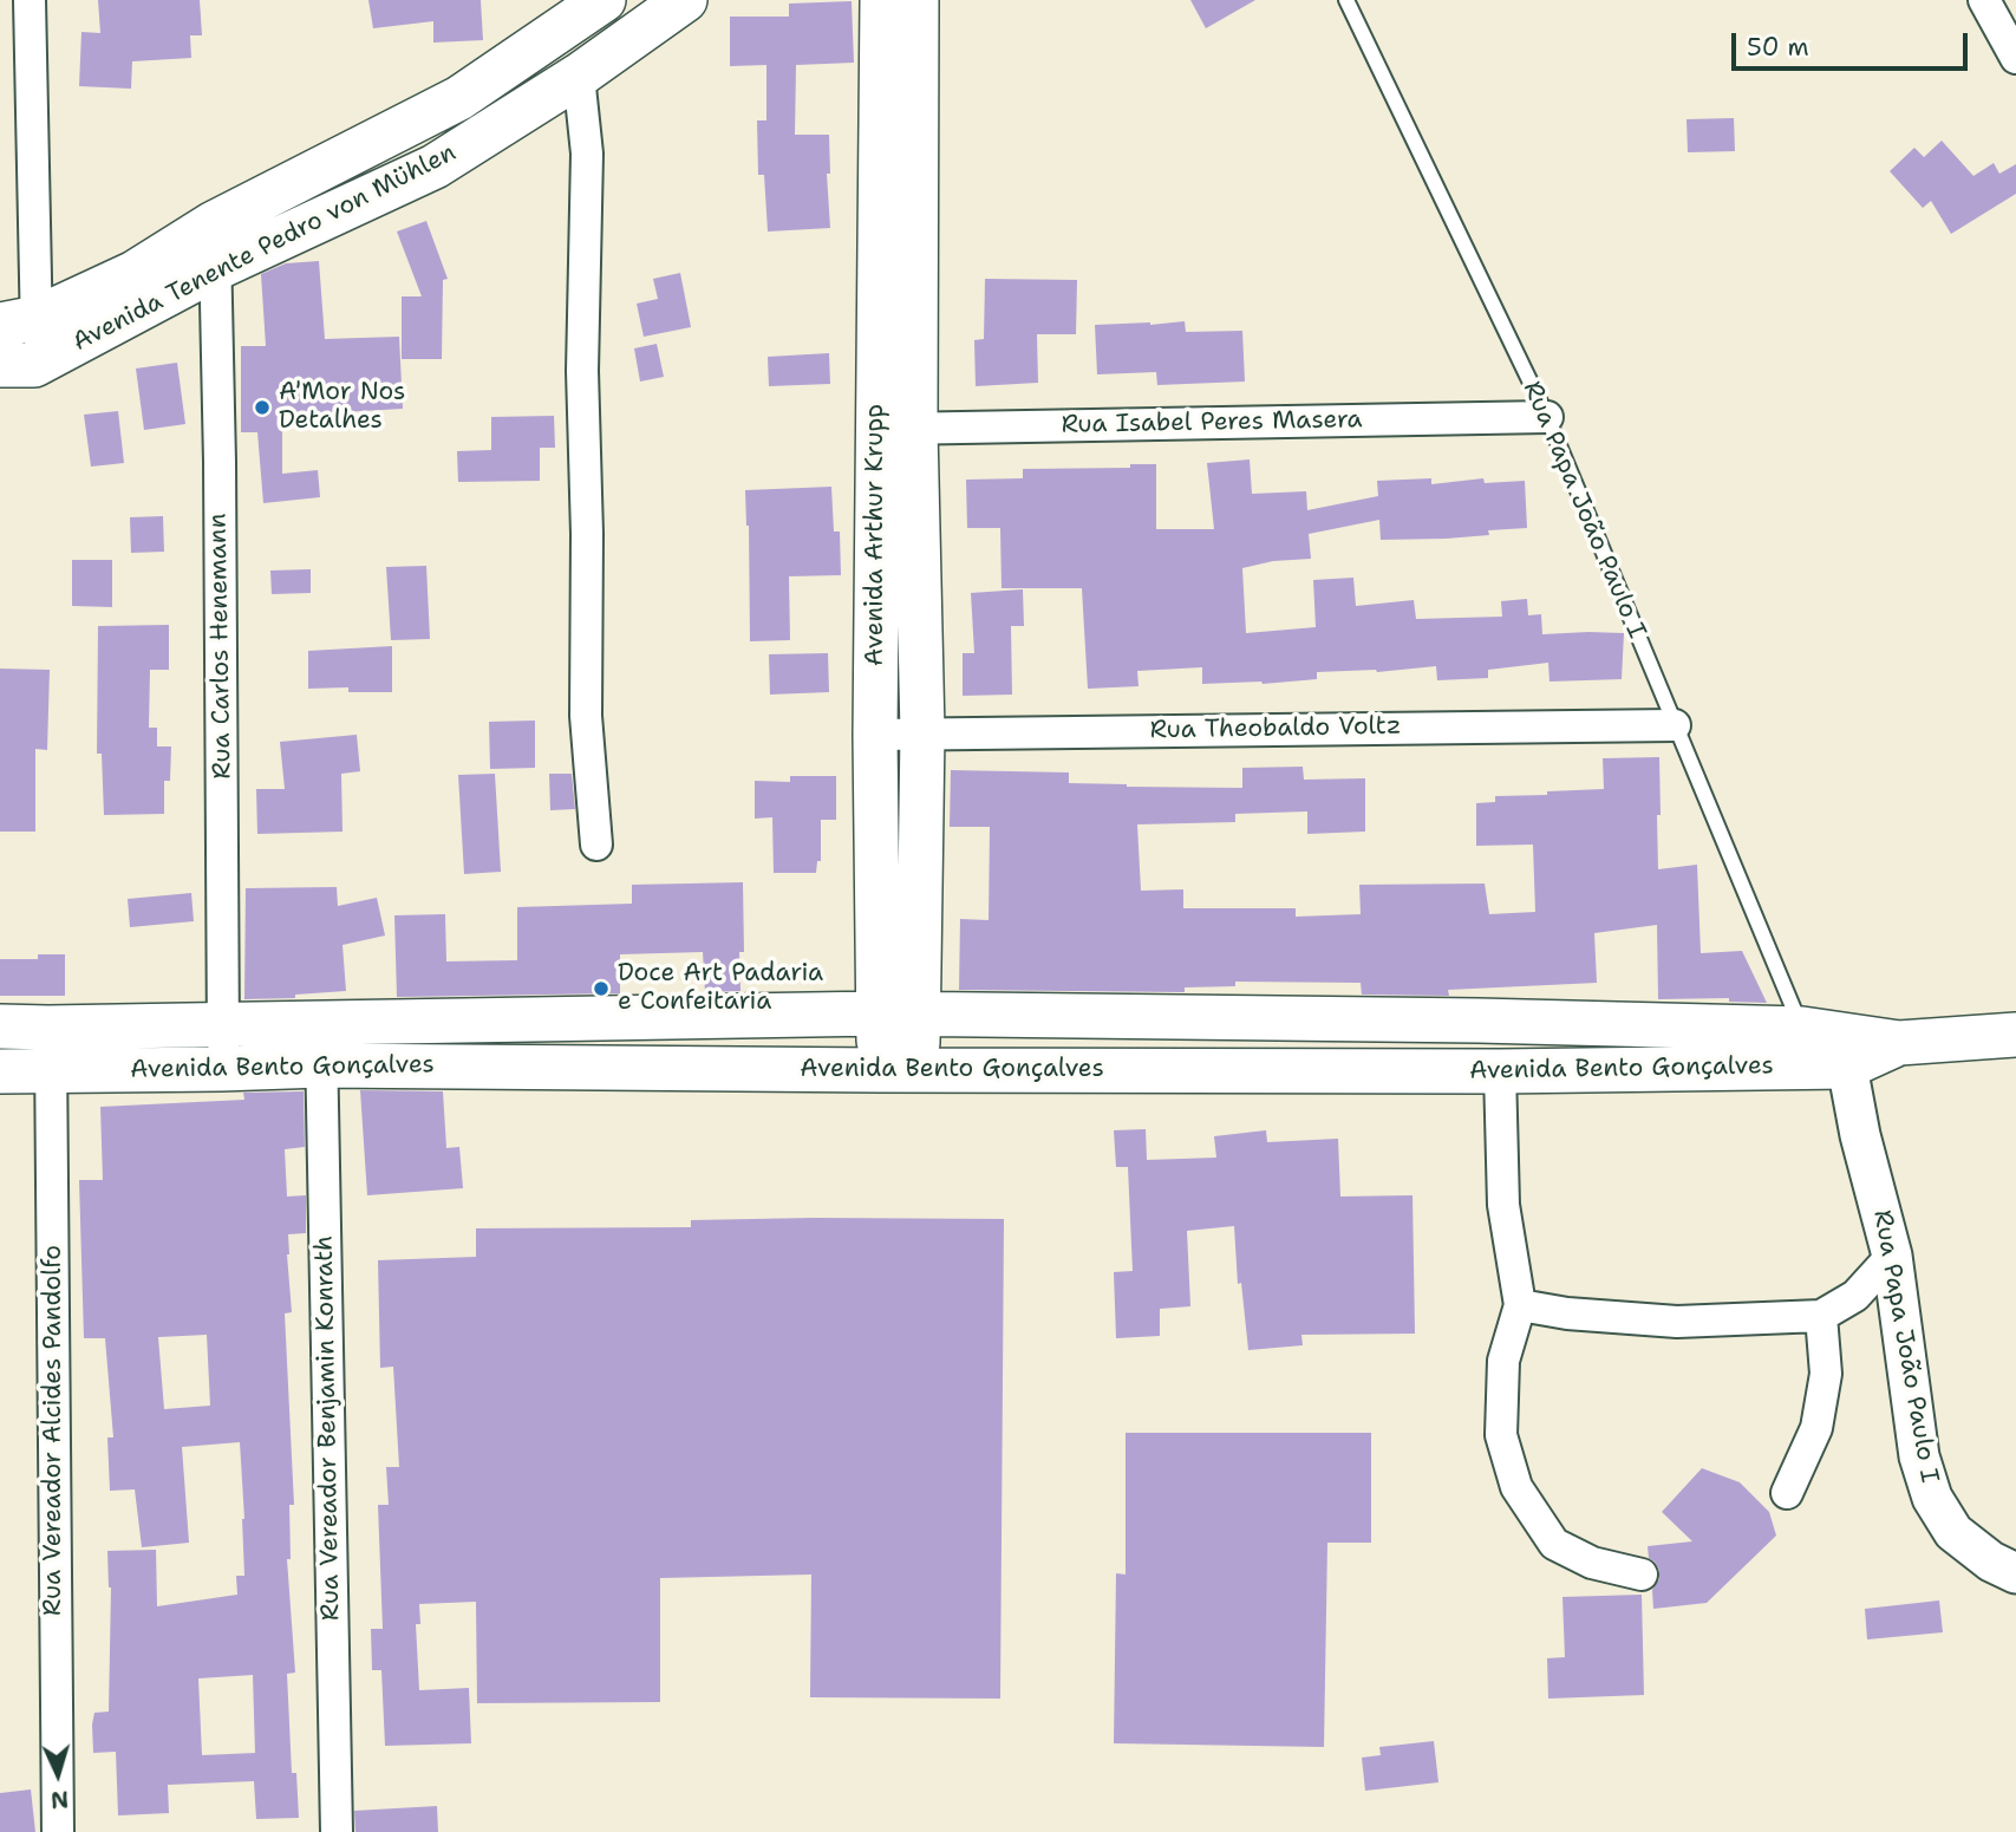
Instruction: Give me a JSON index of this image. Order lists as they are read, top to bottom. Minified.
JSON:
{"streets":{"main road":["Avenida Tenente Pedro von Mühlen","Avenida Arthur Krupp","Avenida Bento Gonçalves"],"street":["Rua Isabel Peres Masera","Rua Papa João Paulo I","Rua Carlos Henemann","Rua Theobaldo Voltz","Rua Vereador Benjamin Konrath","Rua Vereador Alcides Pandolfo"]},"crossings":[["Avenida Tenente Pedro von Mühlen","Rua Carlos Henemann"],["Rua Isabel Peres Masera","Rua Papa João Paulo I"],["Rua Isabel Peres Masera","Avenida Arthur Krupp"],["Rua Papa João Paulo I","Rua Theobaldo Voltz"],["Rua Papa João Paulo I","Avenida Bento Gonçalves"],["Avenida Arthur Krupp","Rua Theobaldo Voltz"],["Avenida Arthur Krupp","Avenida Bento Gonçalves"],["Rua Carlos Henemann","Avenida Bento Gonçalves"],["Avenida Bento Gonçalves","Rua Vereador Benjamin Konrath"],["Avenida Bento Gonçalves","Rua Vereador Alcides Pandolfo"]],"places":["A'Mor Nos Detalhes","Doce Art Padaria e Confeitaria"],"scale_bar":"50 m","north":"bottom"}
